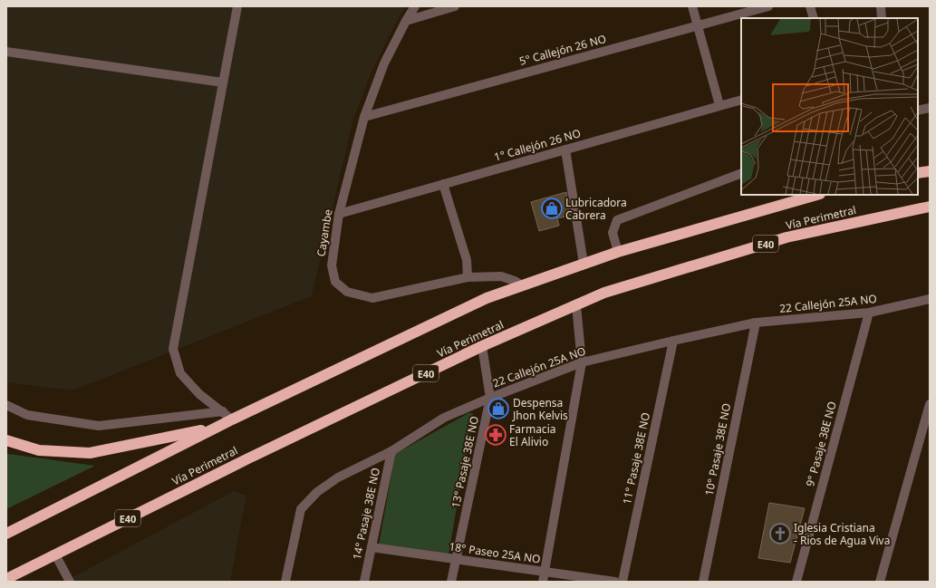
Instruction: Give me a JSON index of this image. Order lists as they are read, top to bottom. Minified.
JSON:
{"streets":{"highway":["Vía Perimetral","E40"],"street":["5° Callejón 26 NO","1° Callejón 26 NO","Cayambe","22 Callejón 25A NO","9° Pasaje 38E NO","10° Pasaje 38E NO","11° Pasaje 38E NO","13° Pasaje 38E NO","14° Pasaje 38E NO","18° Paseo 25A NO"]},"crossings":[["5° Callejón 26 NO","Cayambe"],["1° Callejón 26 NO","Cayambe"],["Vía Perimetral","Cayambe"],["Vía Perimetral","13° Pasaje 38E NO"],["22 Callejón 25A NO","9° Pasaje 38E NO"],["22 Callejón 25A NO","10° Pasaje 38E NO"],["22 Callejón 25A NO","11° Pasaje 38E NO"],["22 Callejón 25A NO","13° Pasaje 38E NO"],["22 Callejón 25A NO","14° Pasaje 38E NO"],["13° Pasaje 38E NO","18° Paseo 25A NO"],["14° Pasaje 38E NO","18° Paseo 25A NO"]],"places":{"shop":["Lubricadora Cabrera","Despensa Jhon Kelvis"],"pharmacy":["Farmacia El Alivio"],"church":["Iglesia Cristiana - Rios de Agua Viva"]}}
